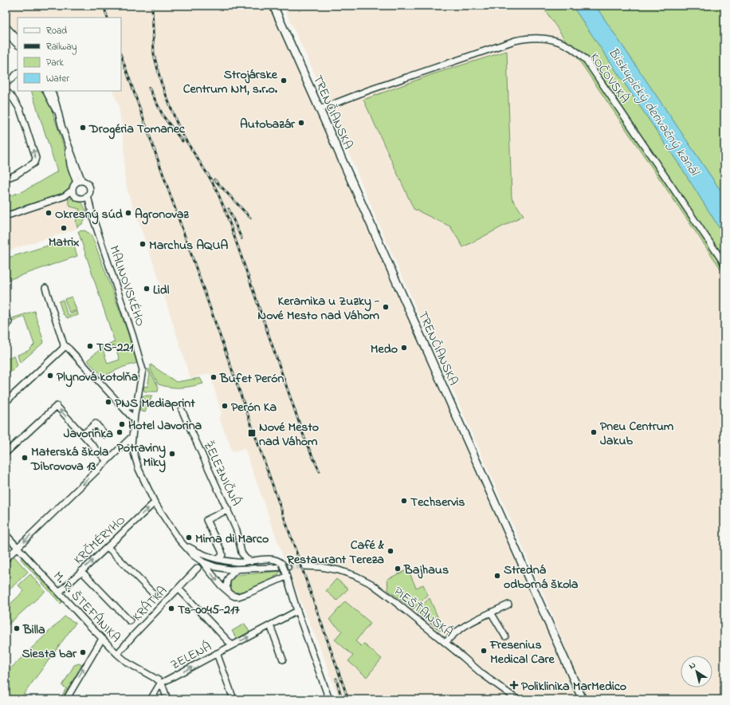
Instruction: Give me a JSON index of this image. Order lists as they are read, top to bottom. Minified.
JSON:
{"streets":{"main road":["TRENČIANSKA"],"street":["KOČOVSKÁ","MALINOVSKÉHO","ŽELEZNIČNÁ","KRČMÉRYHO","KRÁTKA","M. R. ŠTEFÁNIKA","PIEŠŤANSKÁ","ZELENÁ"]},"crossings":[["KOČOVSKÁ","TRENČIANSKA"],["KRČMÉRYHO","KRÁTKA"],["KRČMÉRYHO","M. R. ŠTEFÁNIKA"],["KRÁTKA","M. R. ŠTEFÁNIKA"],["KRÁTKA","ZELENÁ"],["M. R. ŠTEFÁNIKA","ZELENÁ"]],"one_way":["KRČMÉRYHO","ZELENÁ"],"water":["Biskupický derivačný kanál"],"places":{"other":["Strojárske Centrum NM, s.r.o.","Autobazár","Drogéria Tomanec","Okresný súd","Agronovaz","Matrix","Marchus AQUA","Lidl","Keramika u Zuzky - Nové Mesto nad Váhom","TS-221","Medo","Plynová kotolňa","Bufet Perón","PNS Mediaprint","Perón Ka","Hotel Javorina","Javorinka","Pneu Centrum Jakub","Potraviny Miky","Materská škola Dibrovova 13","Techservis","Mima di Marco","Café & Restaurant Tereza","Bajhaus","Stredná odborná škola","Ts-0045-217","Billa","Fresenius Medical Care","Siesta bar"],"transit":["Nové Mesto nad Váhom"],"health":["Poliklinika MarMedico"]},"legend":["Road","Railway","Park","Water"],"north":"top left"}
